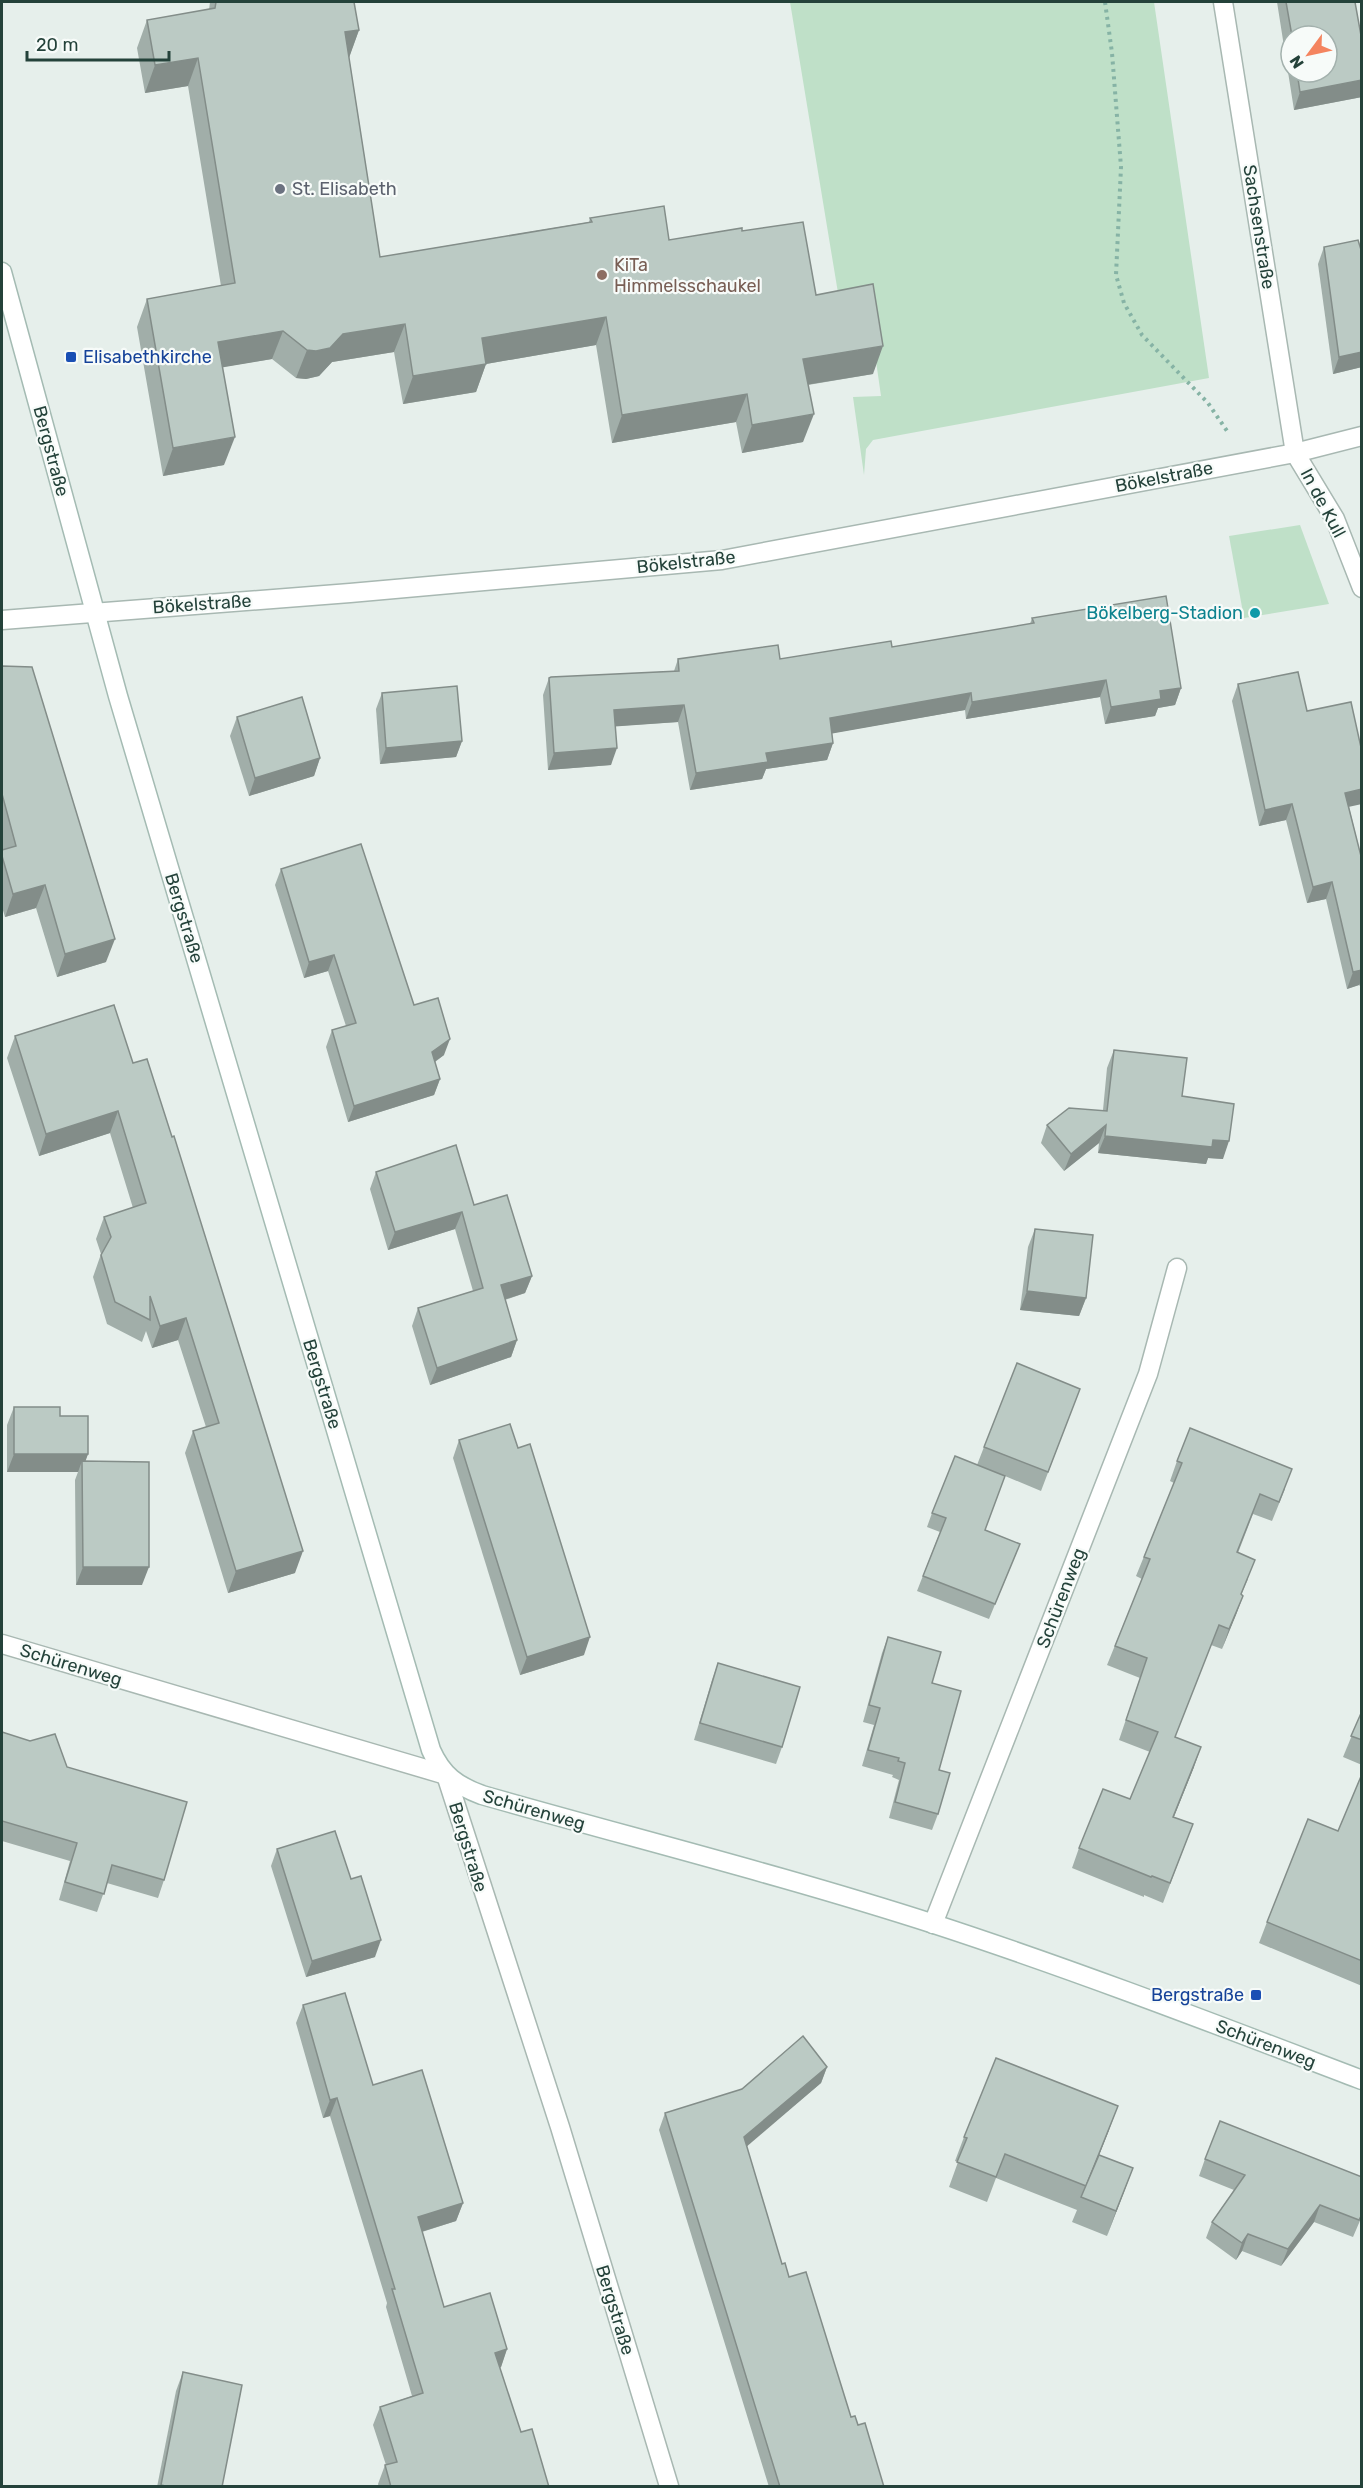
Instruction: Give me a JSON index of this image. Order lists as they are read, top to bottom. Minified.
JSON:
{"streets":{"street":["Sachsenstraße","Bergstraße","Bökelstraße","In de Kull","Schürenweg"]},"crossings":[["Sachsenstraße","Bökelstraße"],["Sachsenstraße","In de Kull"],["Bergstraße","Bökelstraße"],["Bergstraße","Schürenweg"],["Bökelstraße","In de Kull"]],"places":{"other":["St. Elisabeth","KiTa Himmelsschaukel","Bökelberg-Stadion"],"transit":["Elisabethkirche","Bergstraße"]},"scale_bar":"20 m","north":"bottom left"}
